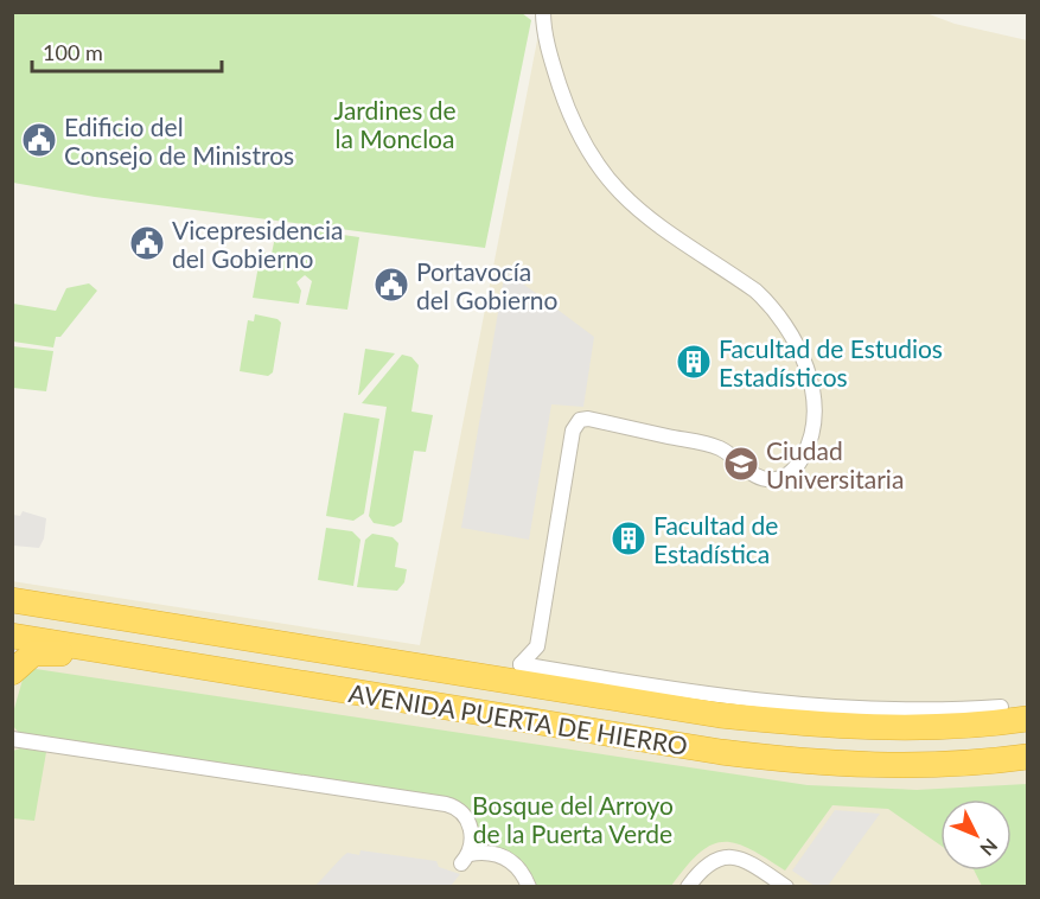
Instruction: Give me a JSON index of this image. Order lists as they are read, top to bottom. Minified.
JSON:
{"streets":{"highway":["AVENIDA PUERTA DE HIERRO"]},"parks":["Jardines de la Moncloa","Bosque del Arroyo de la Puerta Verde"],"places":{"public building":["Edificio del Consejo de Ministros","Vicepresidencia del Gobierno","Portavocía del Gobierno"],"building":["Facultad de Estudios Estadísticos","Facultad de Estadística"],"school or university":["Ciudad Universitaria"]},"scale_bar":"100 m","north":"bottom right"}
